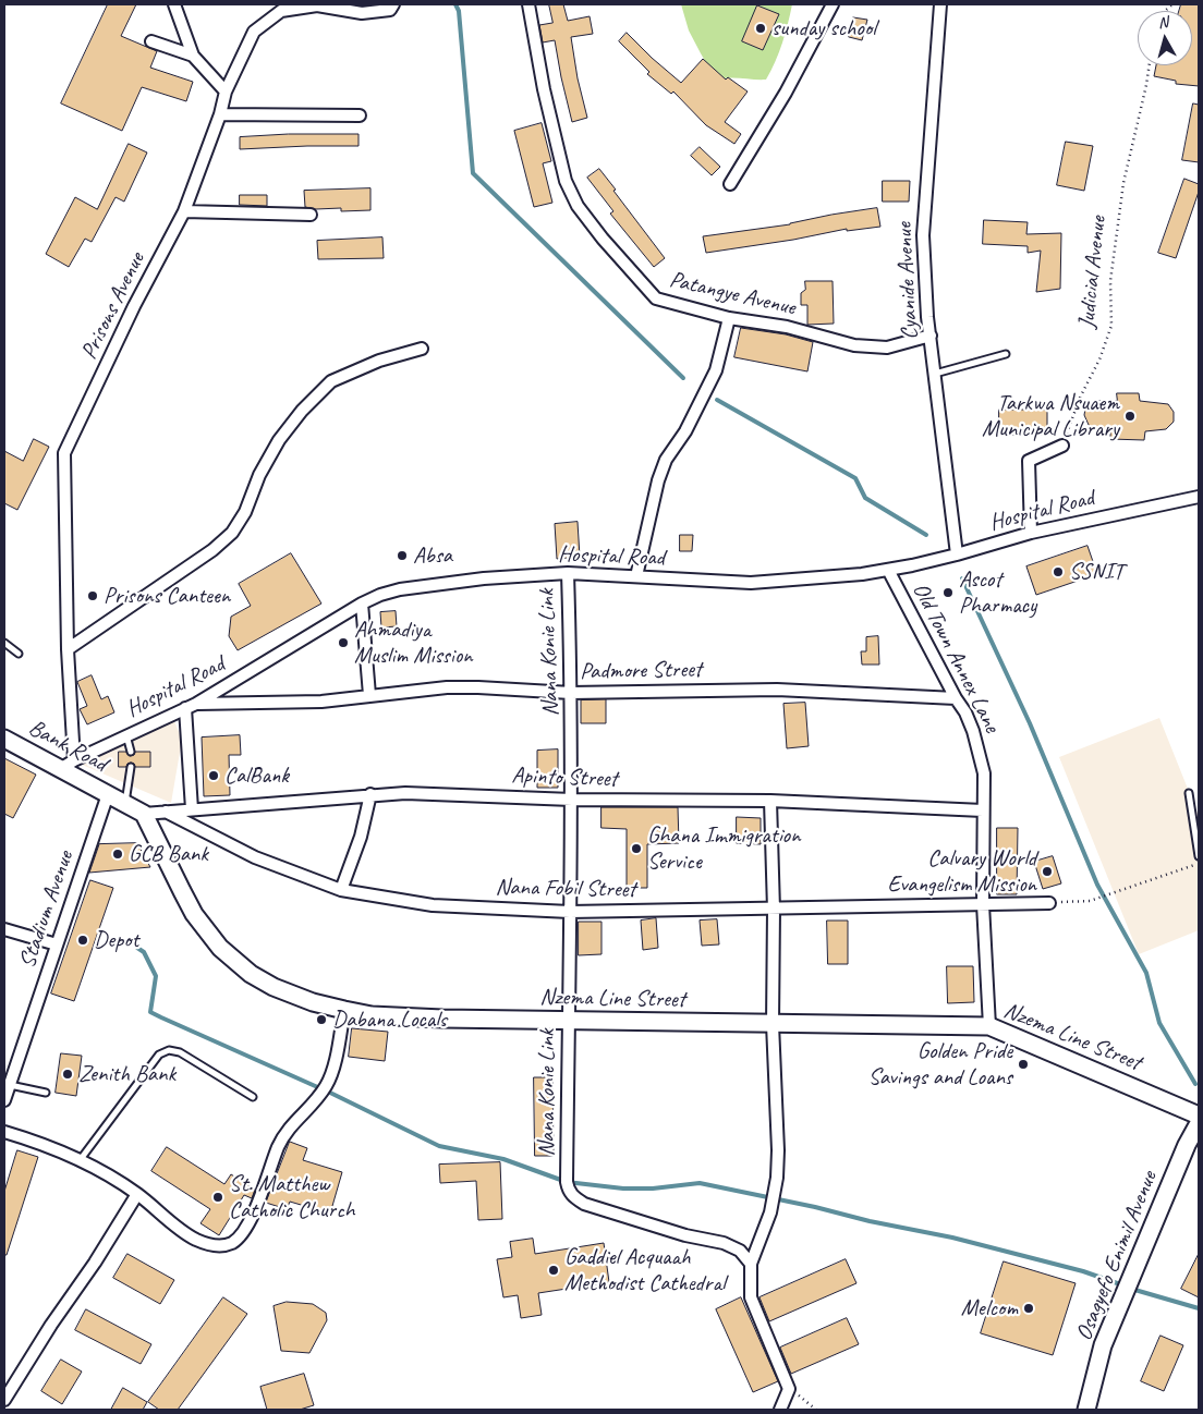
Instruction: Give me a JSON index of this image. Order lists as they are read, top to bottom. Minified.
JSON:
{"streets":{"street":["Cyanide Avenue","Patangye Avenue","Prisons Avenue","Hospital Road","Nana Konie Link","Old Town Annex Lane","Padmore Street","Bank Road","Apinto Street","Nana Fobil Street","Stadium Avenue","Nzema Line Street","Osagyefo Enimil Avenue"],"path":["Judicial Avenue"]},"crossings":[["Cyanide Avenue","Patangye Avenue"],["Cyanide Avenue","Hospital Road"],["Prisons Avenue","Hospital Road"],["Prisons Avenue","Bank Road"],["Hospital Road","Nana Konie Link"],["Hospital Road","Old Town Annex Lane"],["Hospital Road","Padmore Street"],["Hospital Road","Bank Road"],["Nana Konie Link","Padmore Street"],["Nana Konie Link","Apinto Street"],["Nana Konie Link","Nana Fobil Street"],["Nana Konie Link","Nzema Line Street"],["Old Town Annex Lane","Padmore Street"],["Old Town Annex Lane","Apinto Street"],["Old Town Annex Lane","Nana Fobil Street"],["Old Town Annex Lane","Nzema Line Street"],["Bank Road","Stadium Avenue"],["Apinto Street","Nana Fobil Street"],["Apinto Street","Nzema Line Street"]],"places":["sunday school","Tarkwa Nsuaem Municipal Library","Absa","SSNIT","Ascot Pharmacy","Prisons Canteen","Ahmadiya Muslim Mission","CalBank","Ghana Immigration Service","GCB Bank","Calvary World Evangelism Mission","Depot","Dabana Locals","Golden Pride Savings and Loans","Zenith Bank","St. Matthew Catholic Church","Gaddiel Acquaah Methodist Cathedral","Melcom"],"north":"top"}
